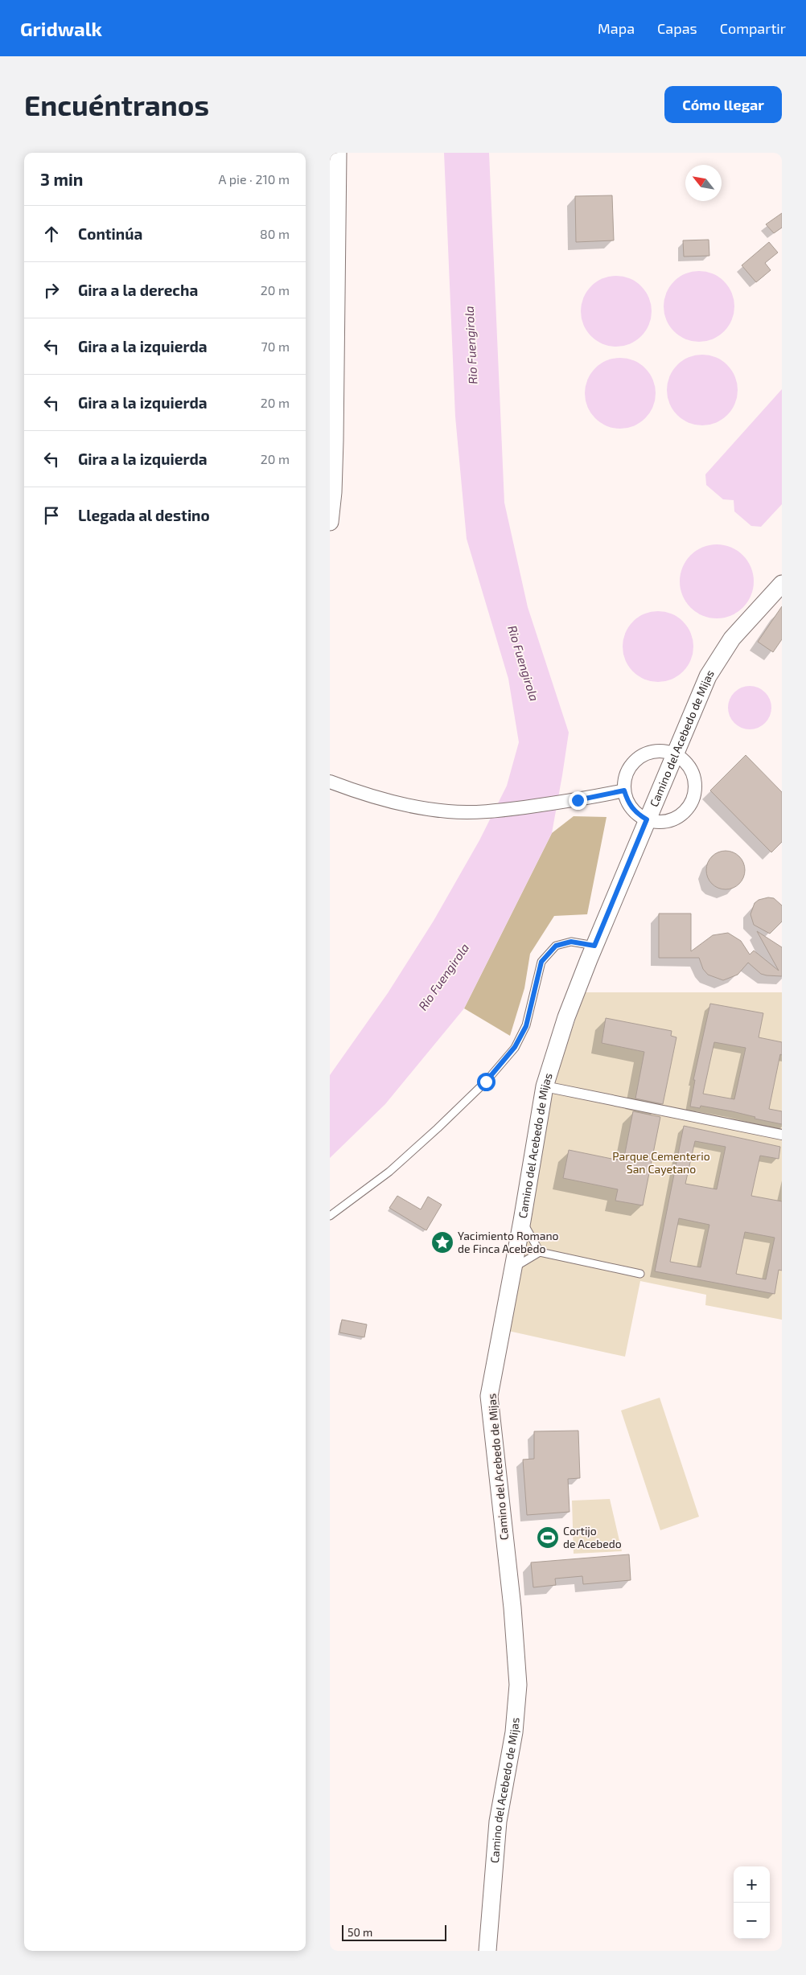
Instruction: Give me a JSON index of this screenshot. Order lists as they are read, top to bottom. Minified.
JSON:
{"streets":{"street":["Camino del Acebedo de Mijas"]},"water":["Rio Fuengirola"],"parks":["Parque Cementerio San Cayetano"],"places":{"place":["Yacimiento Romano de Finca Acebedo"],"sports":["Cortijo de Acebedo"]},"scale_bar":"50 m","north":"top left","page":{"header":"Gridwalk","nav":["Mapa","Capas","Compartir"],"buttons":"Cómo llegar","title":"Encuéntranos","heading":["3 min","A pie · 210 m"],"list":[["Continúa","80 m"],["Gira a la derecha","20 m"],["Gira a la izquierda","70 m"],["Gira a la izquierda","20 m"],["Gira a la izquierda","20 m"],"Llegada al destino"],"map_buttons":["+","−"],"scale":"50 m"}}
